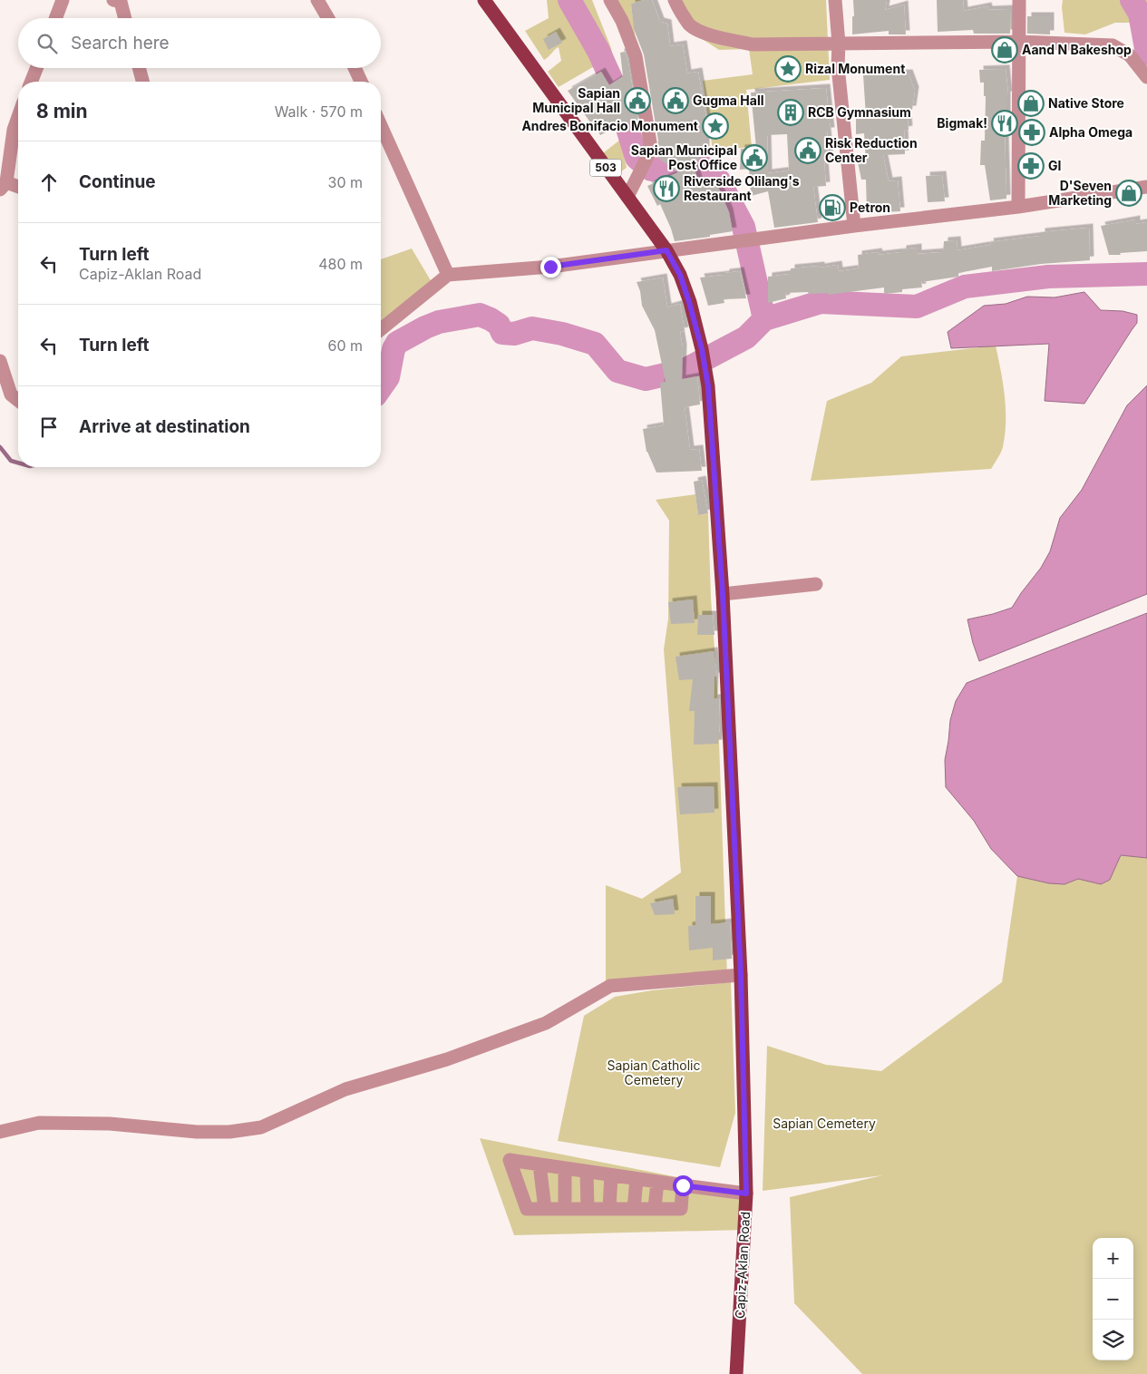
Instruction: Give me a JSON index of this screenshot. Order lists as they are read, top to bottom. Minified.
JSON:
{"streets":{"main road":["503","Capiz-Aklan Road"]},"parks":["Sapian Catholic Cemetery","Sapian Cemetery"],"places":{"shop":["Aand N Bakeshop","Native Store","D'Seven Marketing"],"place":["Rizal Monument","Andres Bonifacio Monument"],"public building":["Sapian Municipal Hall","Gugma Hall","Risk Reduction Center","Sapian Municipal Post Office"],"building":["RCB Gymnasium"],"restaurant":["Bigmak!","Riverside Olilang's Restaurant"],"pharmacy":["Alpha Omega","GI"],"fuel station":["Petron"]},"page":{"search":"Search here","heading":["8 min","Walk · 570 m"],"list":[["Continue","30 m"],["Turn left","Capiz-Aklan Road","480 m"],["Turn left","60 m"],"Arrive at destination"],"map_buttons":["+","−"]}}
